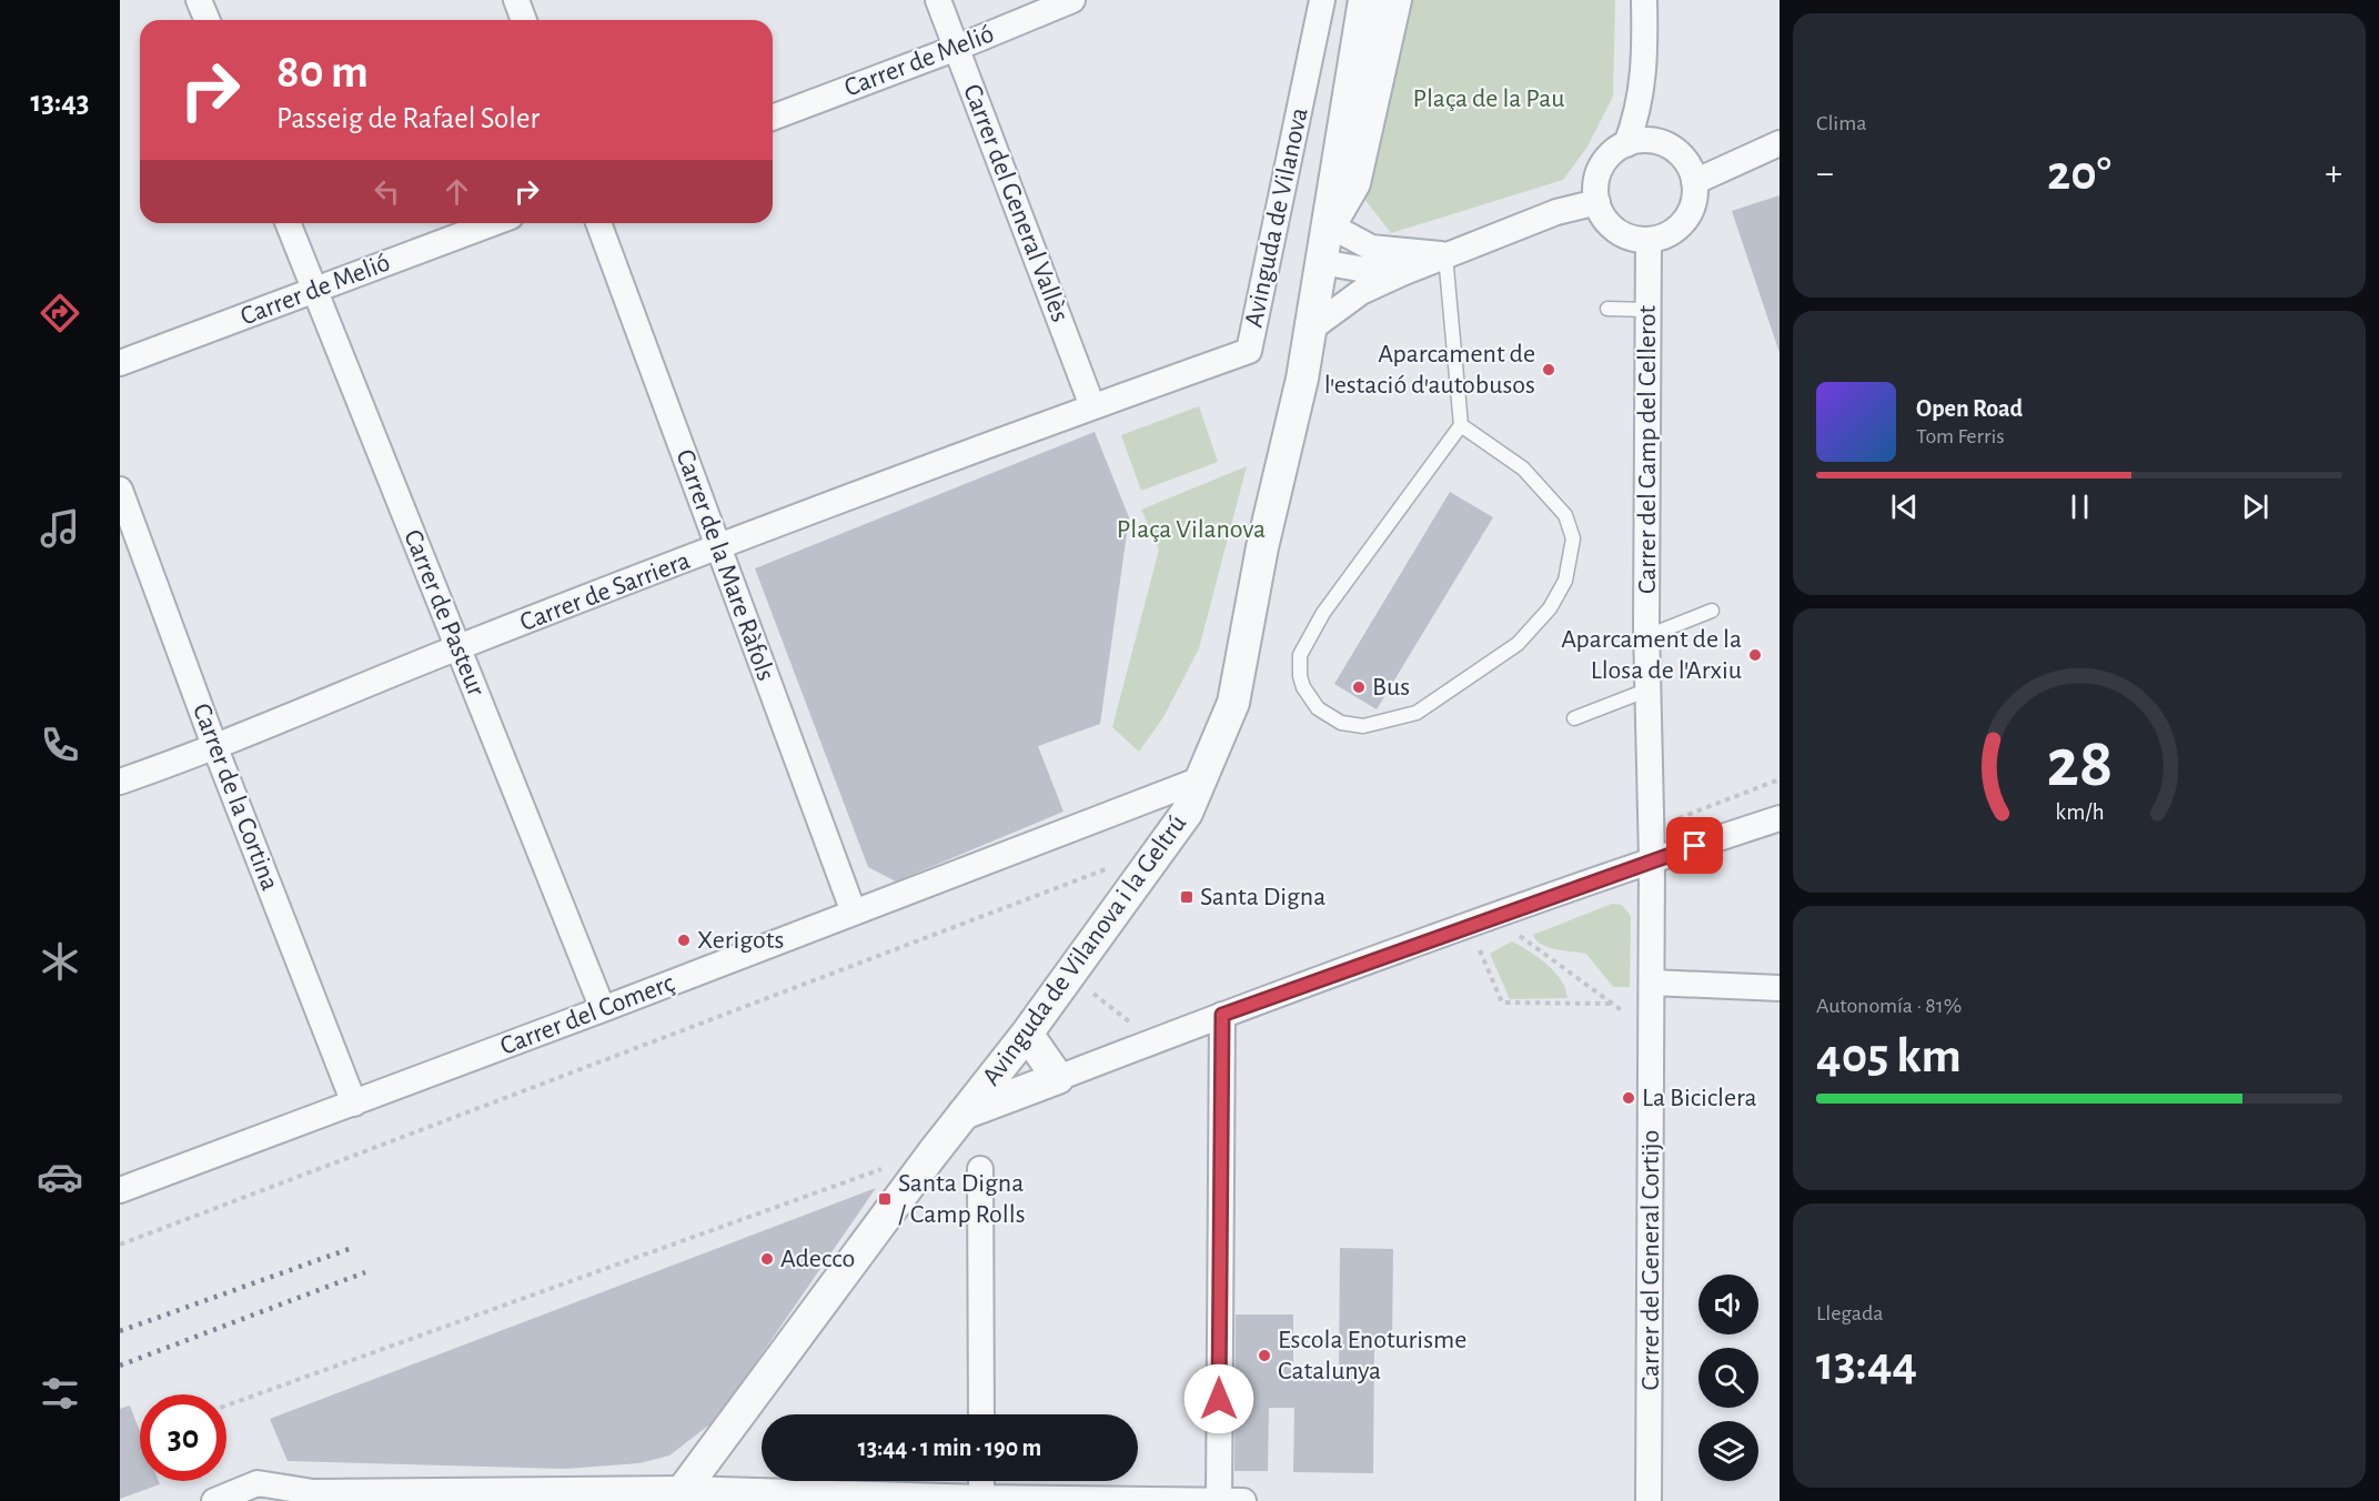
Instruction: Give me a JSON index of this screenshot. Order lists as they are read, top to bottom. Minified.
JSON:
{"streets":{"street":["Carrer de Melió","Carrer del General Vallès","Avinguda de Vilanova","Carrer del Camp del Cellerot","Carrer de la Mare Ràfols","Carrer de Sarriera","Carrer de Pasteur","Carrer de la Cortina","Avinguda de Vilanova i la Geltrú","Carrer del Comerç","Carrer del General Cortijo"]},"crossings":[["Carrer de Melió","Carrer del General Vallès"],["Carrer de Melió","Carrer de Pasteur"],["Carrer del General Vallès","Avinguda de Vilanova"],["Carrer del General Vallès","Carrer de Sarriera"],["Avinguda de Vilanova","Carrer de Sarriera"],["Carrer del Camp del Cellerot","Carrer del General Cortijo"],["Carrer de la Mare Ràfols","Carrer de Sarriera"],["Carrer de la Mare Ràfols","Carrer del Comerç"],["Carrer de Sarriera","Carrer de Pasteur"],["Carrer de Sarriera","Carrer de la Cortina"],["Carrer de Pasteur","Carrer del Comerç"],["Carrer de la Cortina","Carrer del Comerç"],["Avinguda de Vilanova i la Geltrú","Carrer del Comerç"]],"parks":["Plaça de la Pau","Plaça Vilanova"],"places":{"other":["Aparcament de l'estació d'autobusos","Aparcament de la Llosa de l'Arxiu","Bus","Xerigots","La Biciclera","Adecco","Escola Enoturisme Catalunya"],"transit":["Santa Digna","Santa Digna / Camp Rolls"]},"page":{"tabs":"13:43","tile":["Clima",["Autonomía · 81%","405 km"],["Llegada","13:44"]],"turn":["80 m","Passeig de Rafael Soler"],"heat":["−","20°","+"],"song":["Open Road","Tom Ferris"],"limit":"30","trip":"13:44 · 1 min · 190 m","gauge":["28","km/h"]}}
